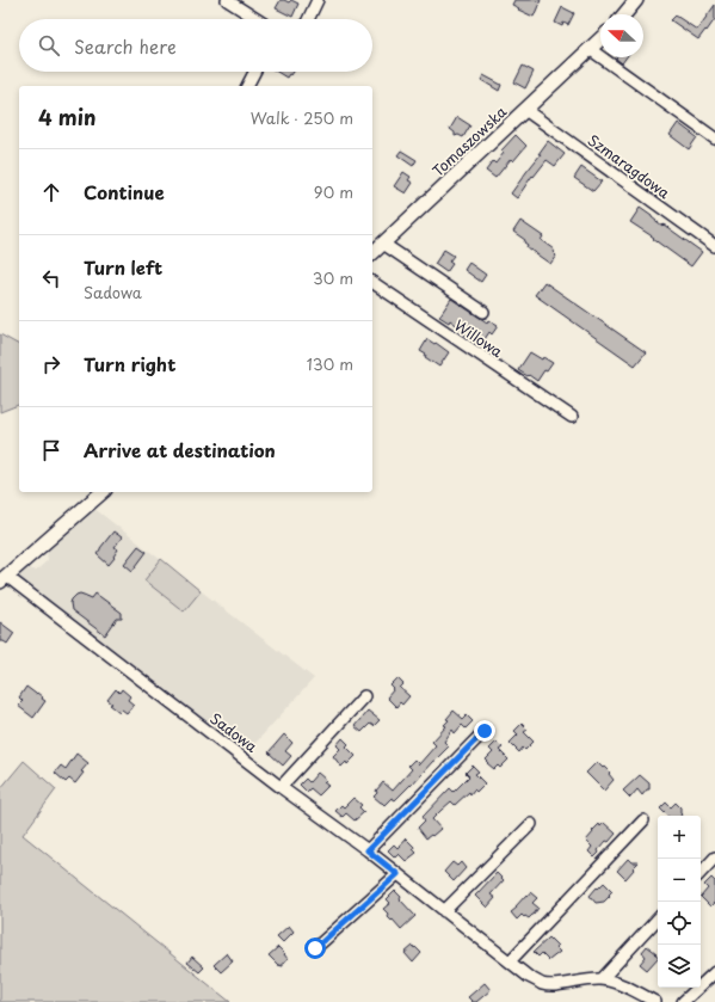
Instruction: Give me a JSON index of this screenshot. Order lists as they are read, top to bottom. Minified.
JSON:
{"streets":{"street":["Tomaszowska","Szmaragdowa","Willowa","Sadowa"]},"crossings":[["Tomaszowska","Szmaragdowa"]],"north":"left","page":{"search":"Search here","heading":["4 min","Walk · 250 m"],"list":[["Continue","90 m"],["Turn left","Sadowa","30 m"],["Turn right","130 m"],"Arrive at destination"],"map_buttons":["+","−"]}}
